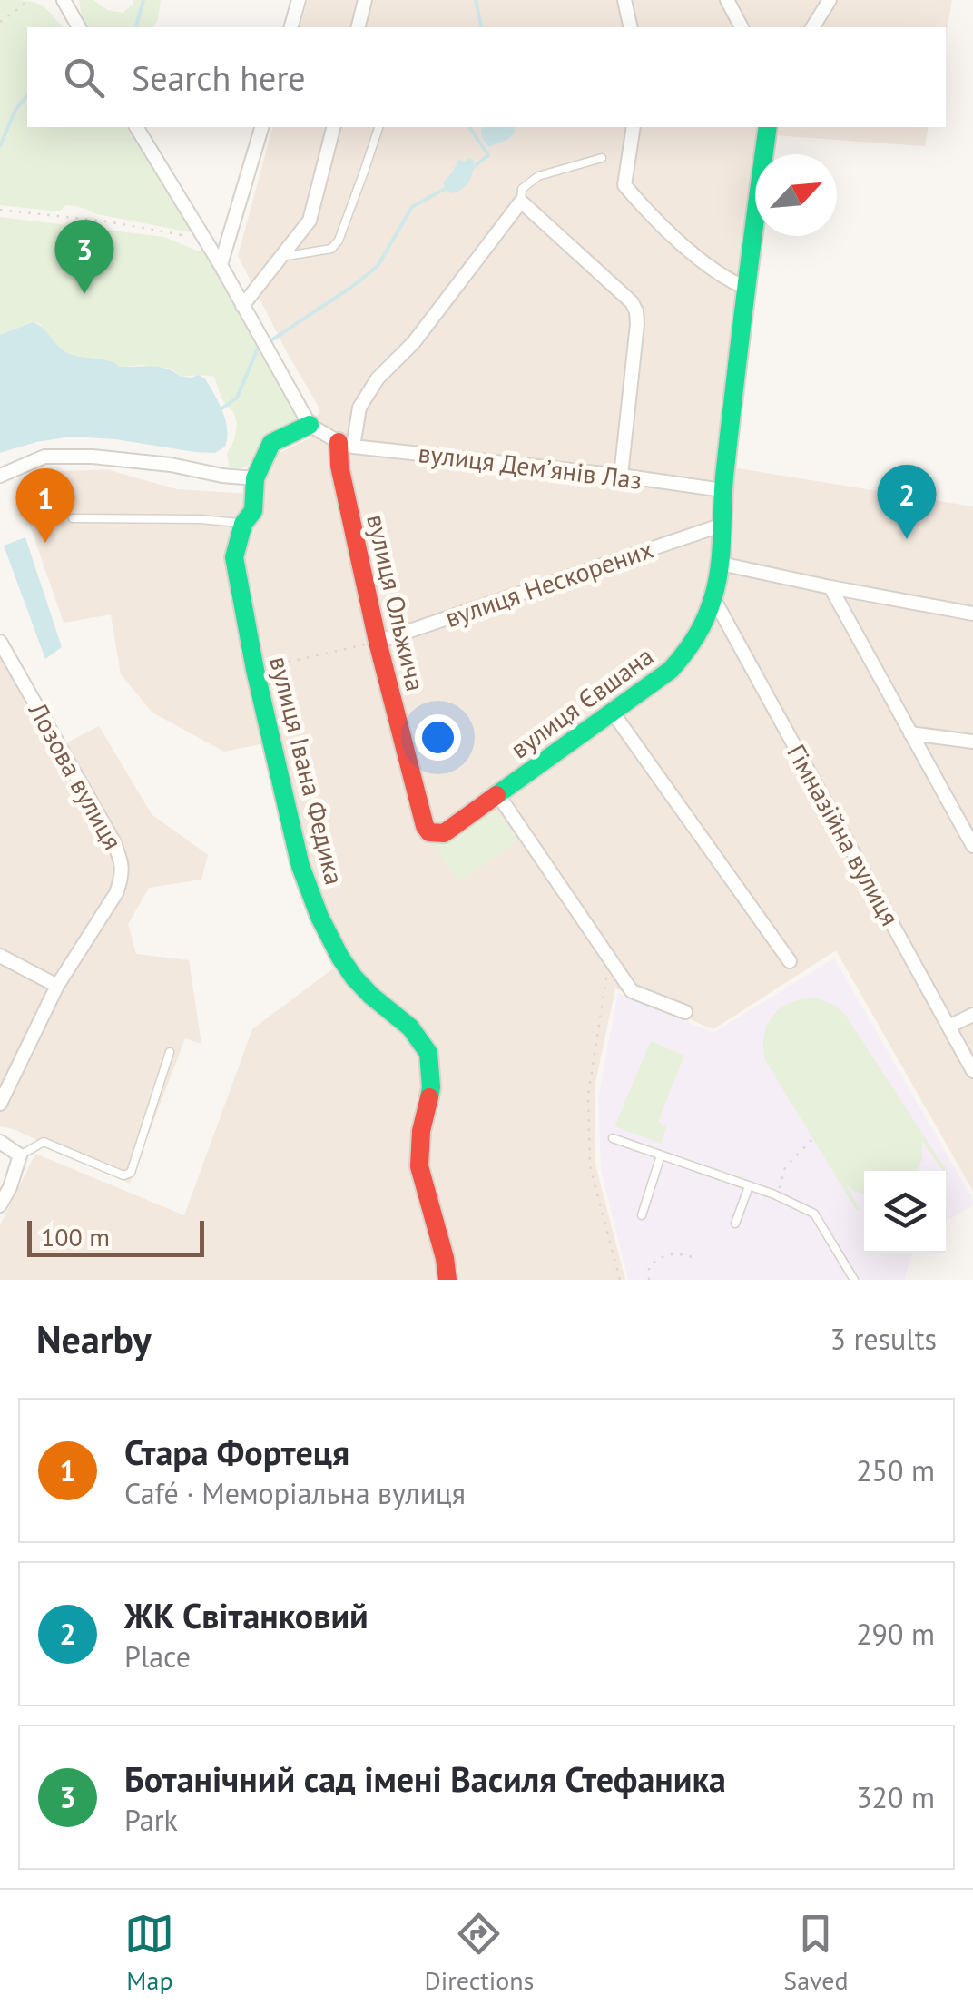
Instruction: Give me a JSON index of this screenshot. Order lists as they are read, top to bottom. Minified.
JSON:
{"streets":{"street":["вулиця Демʼянів Лаз","вулиця Нескорених","вулиця Ольжича","вулиця Євшана","вулиця Івана Федика","Лозова вулиця","Гімназійна вулиця"]},"crossings":[["вулиця Демʼянів Лаз","вулиця Ольжича"],["вулиця Демʼянів Лаз","вулиця Євшана"],["вулиця Нескорених","вулиця Ольжича"],["вулиця Нескорених","вулиця Євшана"],["вулиця Ольжича","вулиця Євшана"],["вулиця Євшана","Гімназійна вулиця"]],"scale_bar":"100 m","north":"top right","page":{"search":"Search here","pins":["3","2","1"],"scale":"100 m","heading":["Nearby","3 results"],"list":[{"mark":"1","name":"Стара Фортеця","note":"Café · Меморіальна вулиця","value":"250 m"},{"mark":"2","name":"ЖК Світанковий","note":"Place","value":"290 m"},{"mark":"3","name":"Ботанічний сад імені Василя Стефаника","note":"Park","value":"320 m"}],"nav":["Map","Directions","Saved"]}}
